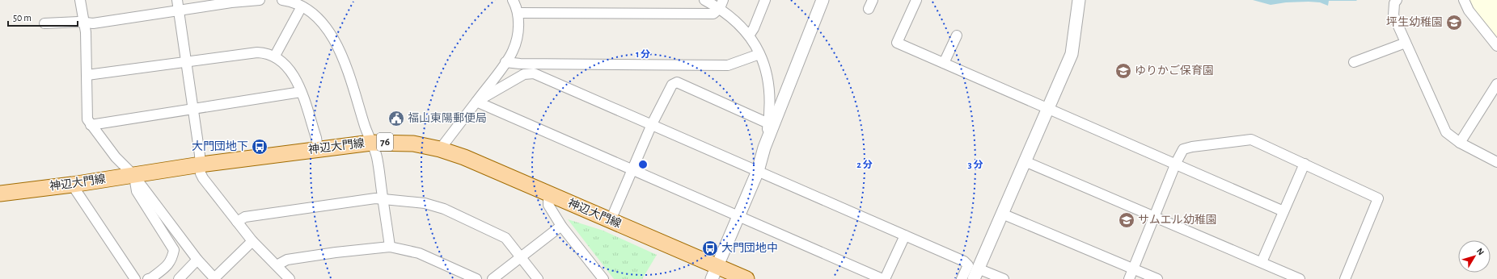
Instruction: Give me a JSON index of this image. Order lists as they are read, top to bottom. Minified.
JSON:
{"streets":{"main road":["76","神辺大門線"]},"places":{"school or university":["坪生幼稚園","ゆりかご保育園","サムエル幼稚園"],"public building":["福山東陽郵便局"],"bus stop":["大門団地下","大門団地中"]},"scale_bar":"50 m","north":"top right","rings":["1 分","2 分","3 分"]}
